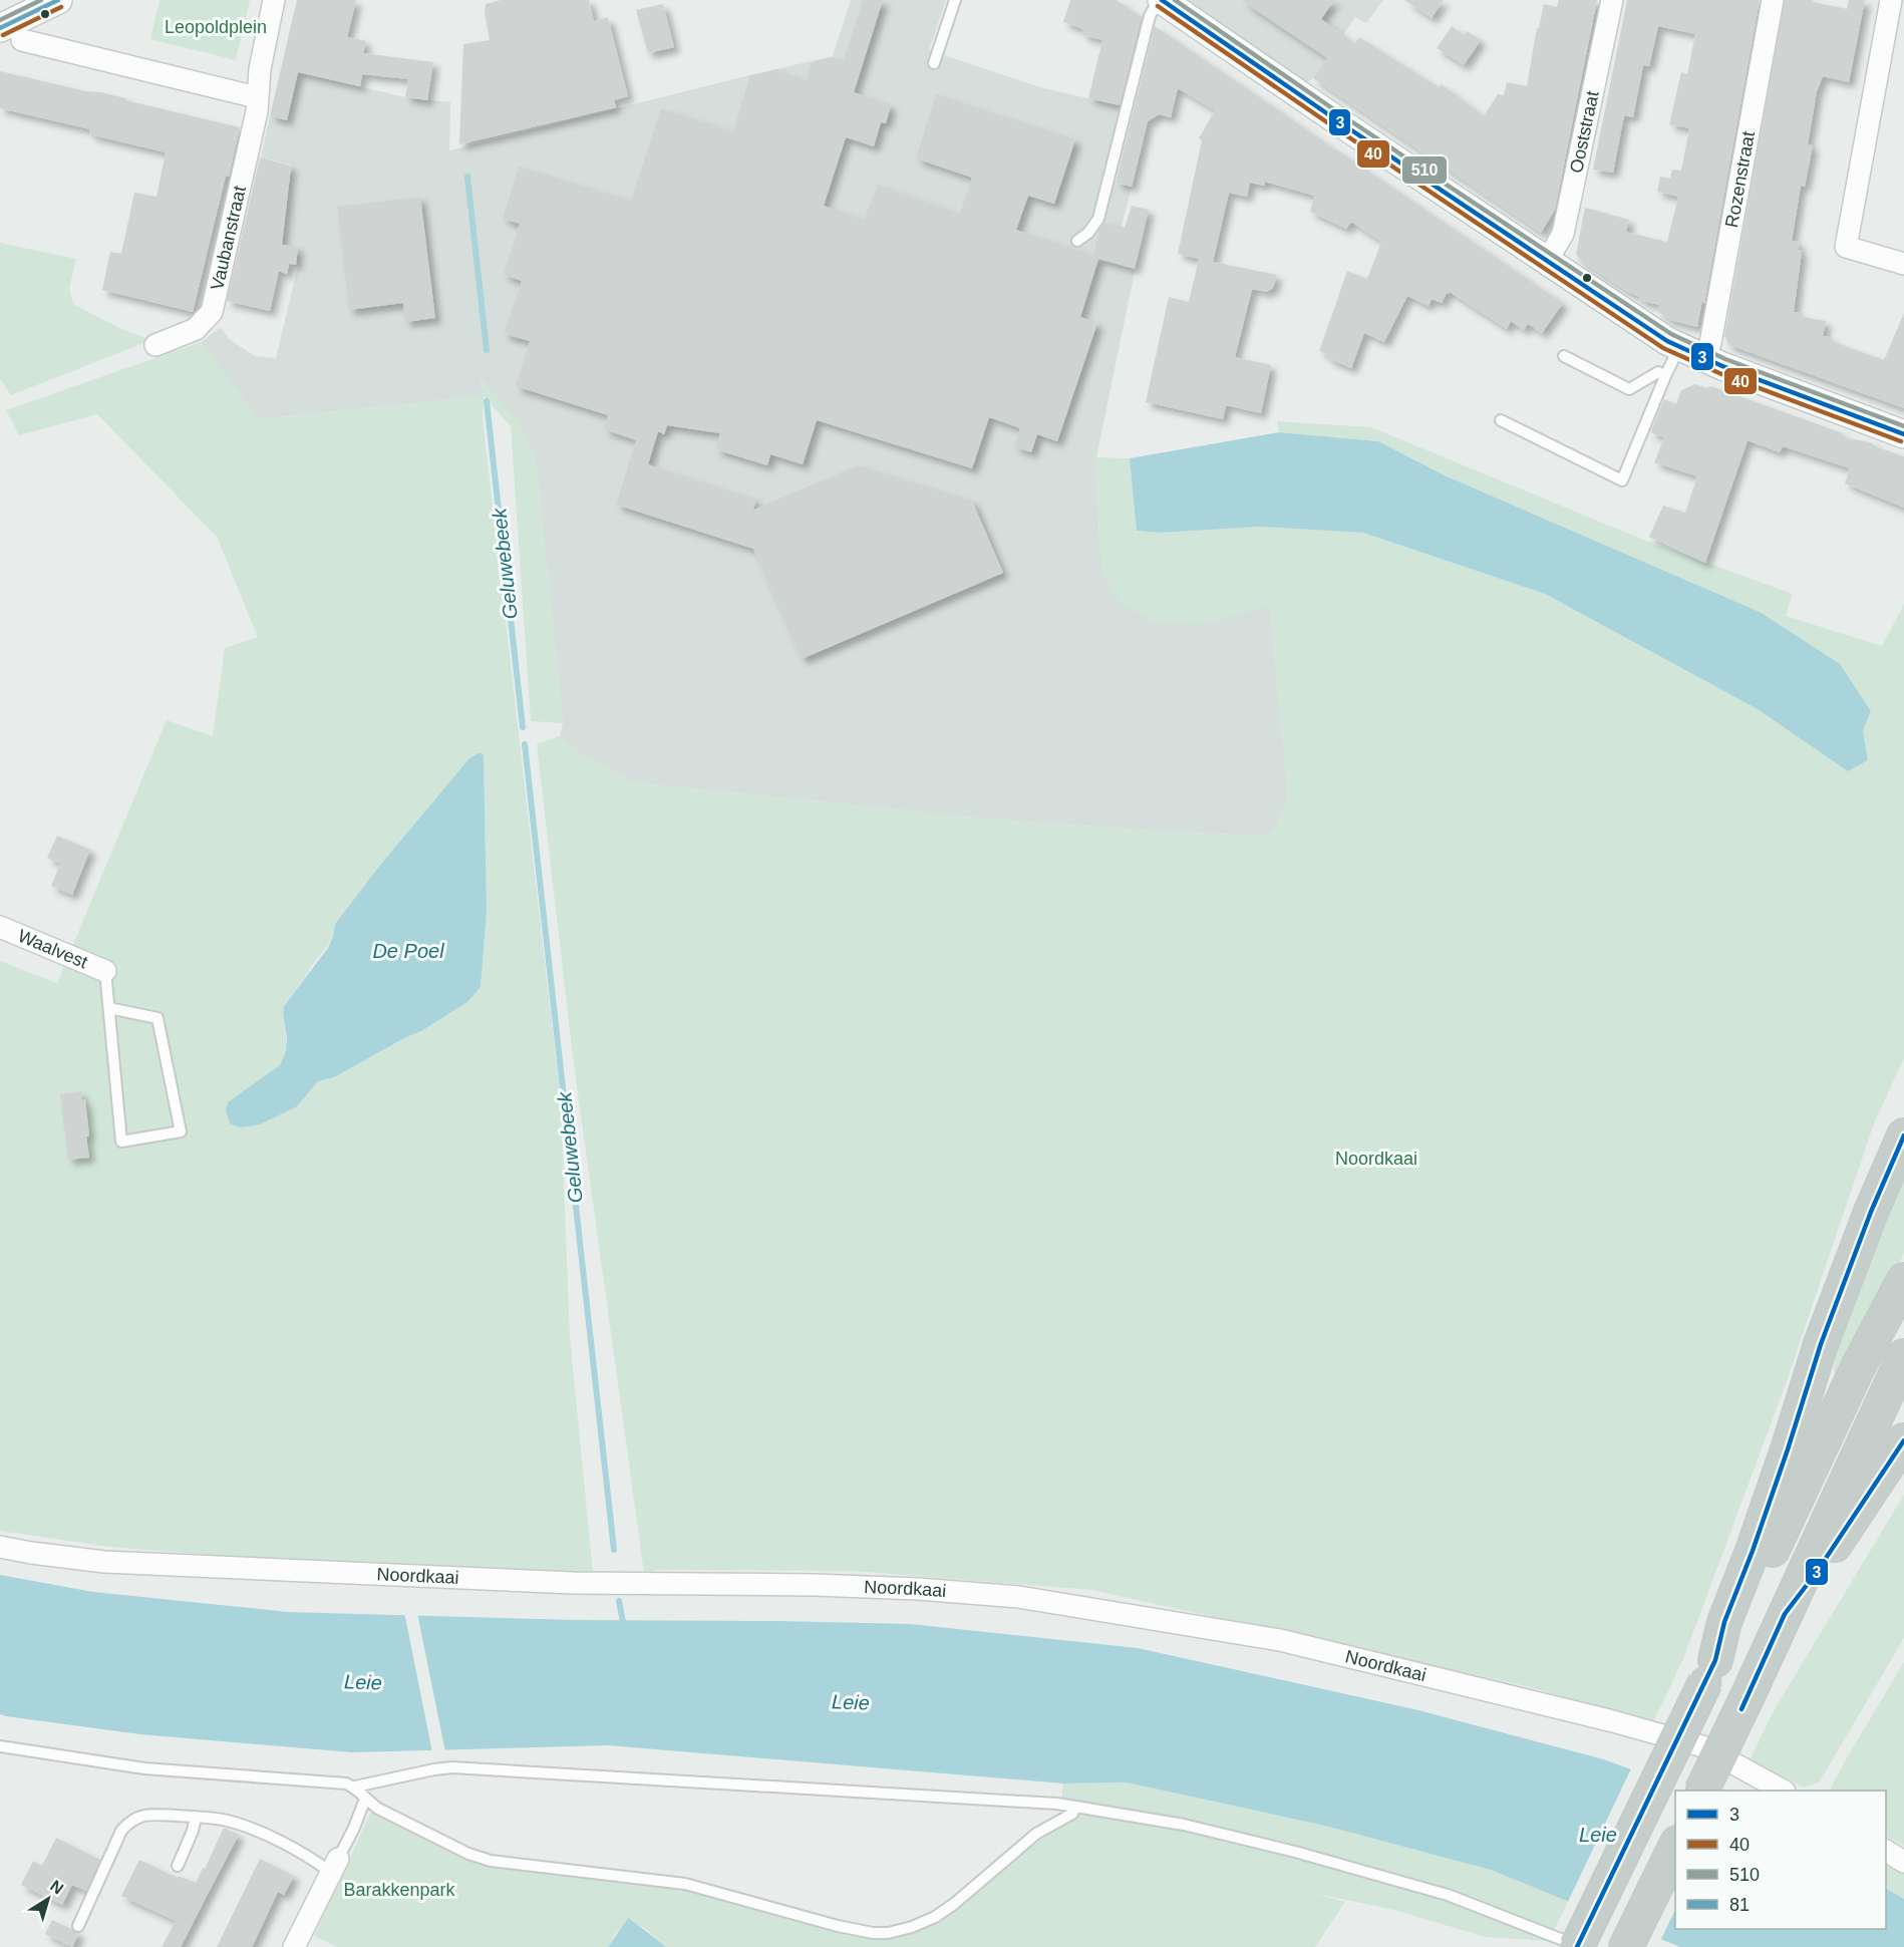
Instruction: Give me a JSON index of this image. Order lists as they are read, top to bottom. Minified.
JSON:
{"streets":{"street":["Ooststraat","Rozenstraat","Vaubanstraat","Waalvest","Noordkaai"]},"water":["Geluwebeek","De Poel","Leie"],"parks":["Leopoldplein","Noordkaai","Barakkenpark"],"lines":["transit line 3","transit line 510","transit line 81","transit line 40"],"legend":["3","40","510","81"],"north":"top right"}
